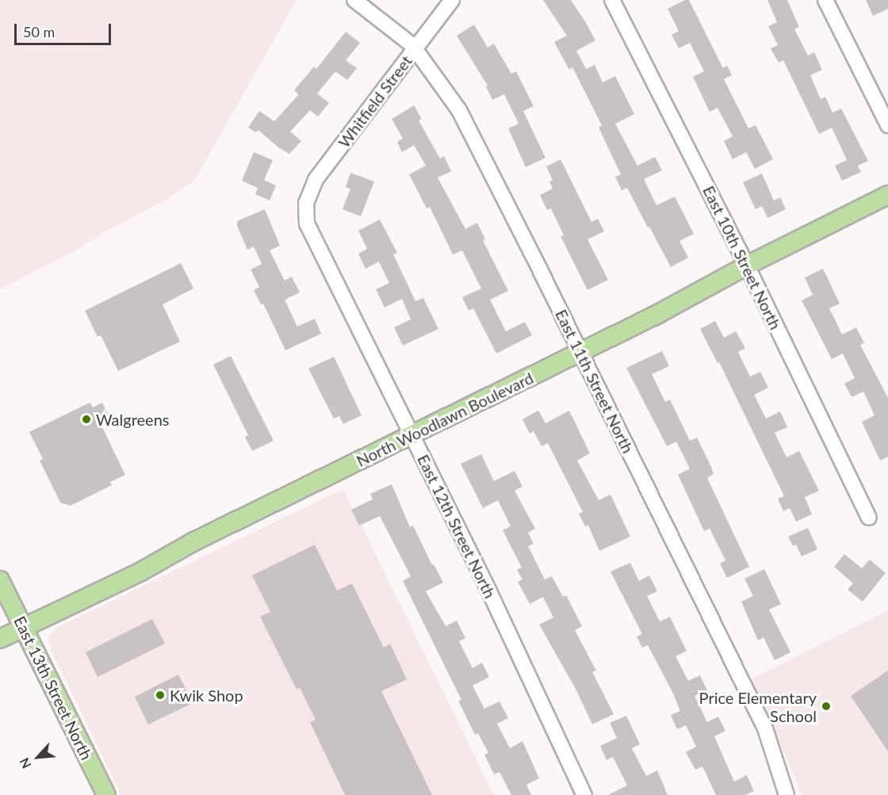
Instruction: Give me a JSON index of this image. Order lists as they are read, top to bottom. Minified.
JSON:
{"streets":{"main road":["North Woodlawn Boulevard","East 13th Street North"],"street":["Whitfield Street","East 10th Street North","East 11th Street North","East 12th Street North"]},"crossings":[["Whitfield Street","East 11th Street North"],["Whitfield Street","East 12th Street North"],["East 10th Street North","North Woodlawn Boulevard"],["East 11th Street North","North Woodlawn Boulevard"],["North Woodlawn Boulevard","East 12th Street North"],["North Woodlawn Boulevard","East 13th Street North"]],"places":["Walgreens","Kwik Shop","Price Elementary School"],"scale_bar":"50 m","north":"bottom left"}
